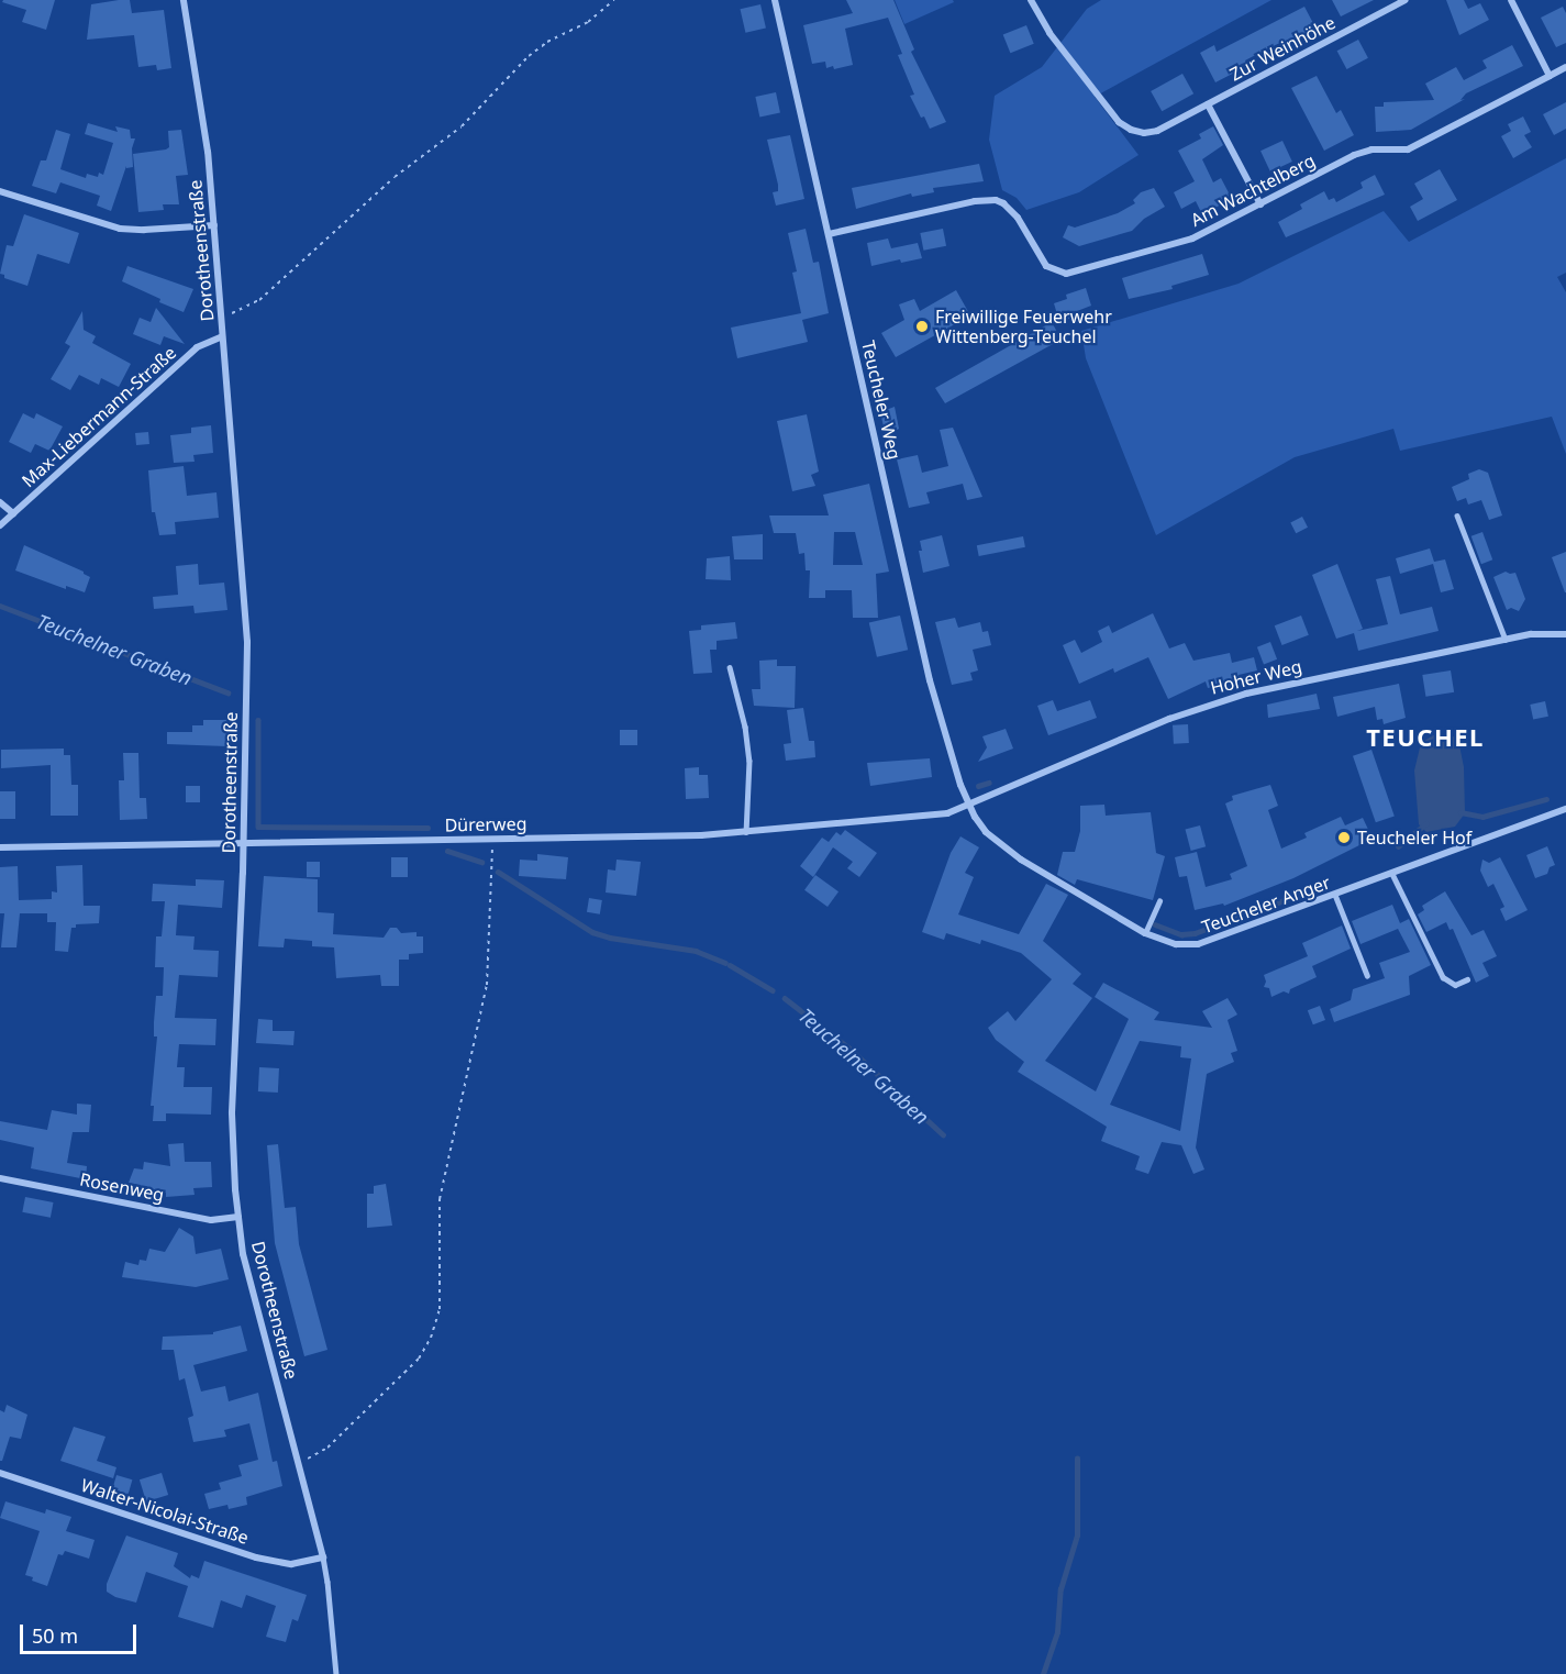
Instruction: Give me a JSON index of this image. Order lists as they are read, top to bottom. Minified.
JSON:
{"streets":{"street":["Zur Weinhöhe","Am Wachtelberg","Dorotheenstraße","Teucheler Weg","Max-Liebermann-Straße","Hoher Weg","Dürerweg","Teucheler Anger","Rosenweg","Walter-Nicolai-Straße"]},"crossings":[["Am Wachtelberg","Teucheler Weg"],["Dorotheenstraße","Max-Liebermann-Straße"],["Dorotheenstraße","Dürerweg"],["Dorotheenstraße","Rosenweg"],["Dorotheenstraße","Walter-Nicolai-Straße"],["Teucheler Weg","Hoher Weg"],["Teucheler Weg","Dürerweg"],["Teucheler Weg","Teucheler Anger"],["Hoher Weg","Dürerweg"],["Hoher Weg","Teucheler Anger"],["Dürerweg","Teucheler Anger"]],"districts":["TEUCHEL"],"water":["Teuchelner Graben"],"places":["Freiwillige Feuerwehr Wittenberg-Teuchel","Teucheler Hof"],"scale_bar":"50 m"}
